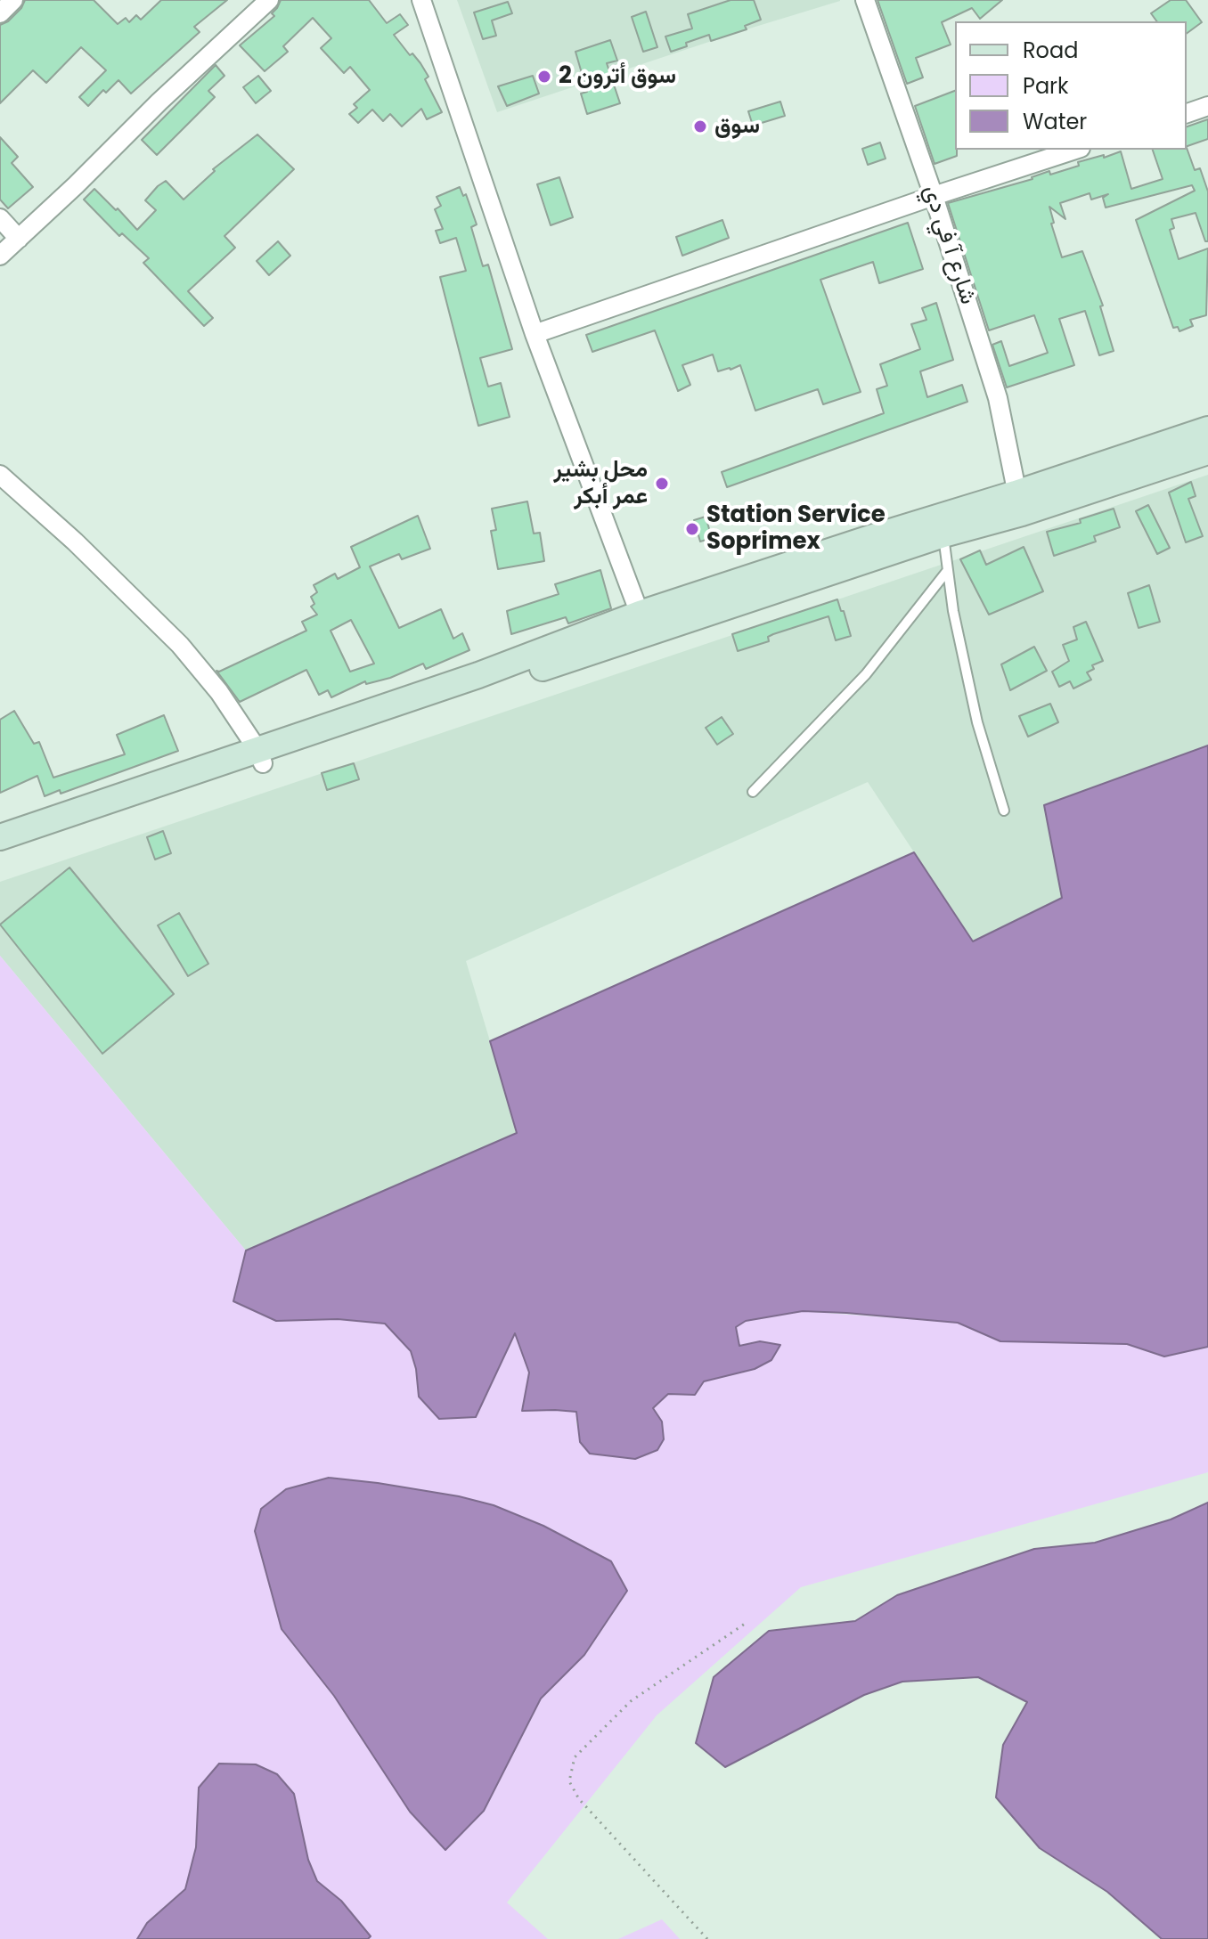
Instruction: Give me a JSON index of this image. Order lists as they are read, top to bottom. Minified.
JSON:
{"streets":{"street":["شارع آ في دي"]},"places":["سوق أترون 2","سوق","محل بشير عمر أبكر","Station Service Soprimex"],"legend":["Road","Park","Water"]}
